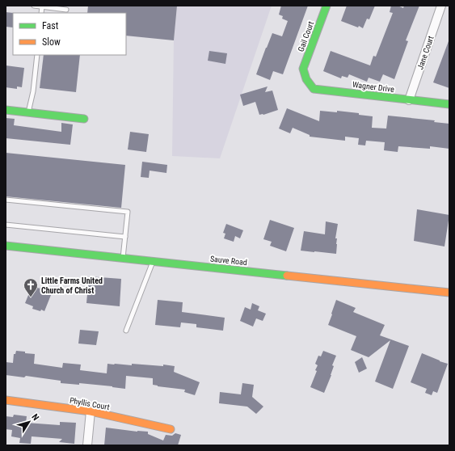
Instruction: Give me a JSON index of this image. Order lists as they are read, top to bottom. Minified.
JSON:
{"streets":{"street":["Gail Court","Jane Court","Wagner Drive","Sauve Road","Phyllis Court"]},"crossings":[["Gail Court","Wagner Drive"],["Jane Court","Wagner Drive"]],"places":{"church":["Little Farms United Church of Christ"]},"legend":["Fast","Slow"],"north":"top right"}
